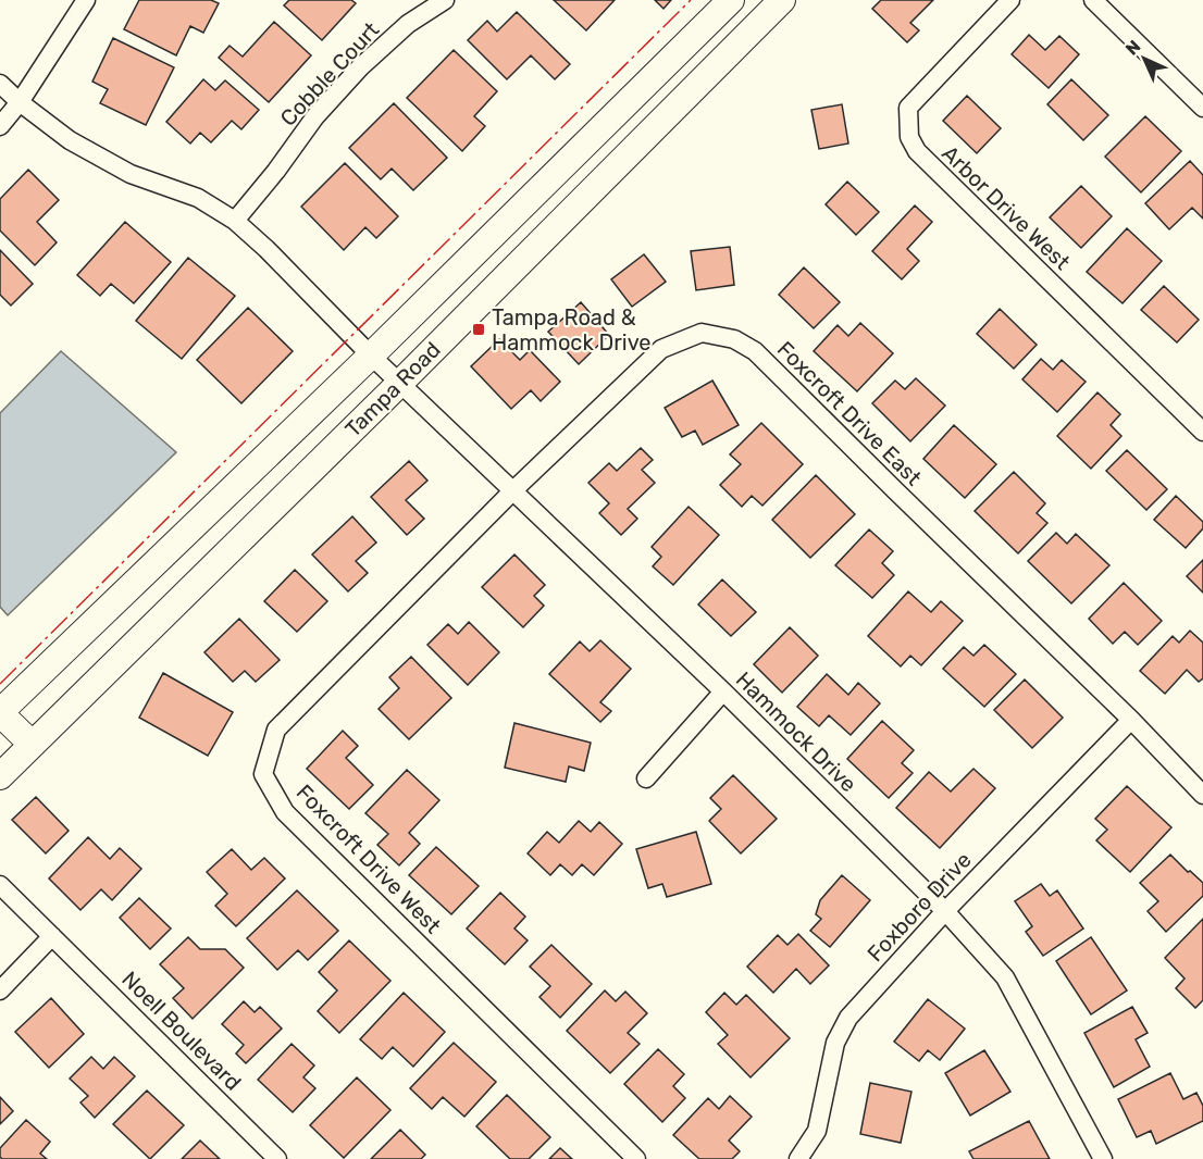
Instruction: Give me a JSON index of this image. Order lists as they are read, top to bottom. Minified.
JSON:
{"streets":{"main road":["Tampa Road"],"street":["Cobble Court","Arbor Drive West","Foxcroft Drive East","Hammock Drive","Foxcroft Drive West","Foxboro Drive","Noell Boulevard"]},"crossings":[["Cobble Court","Hammock Drive"],["Tampa Road","Hammock Drive"],["Foxcroft Drive East","Hammock Drive"],["Foxcroft Drive East","Foxcroft Drive West"],["Foxcroft Drive East","Foxboro Drive"],["Hammock Drive","Foxcroft Drive West"],["Hammock Drive","Foxboro Drive"]],"places":{"transit":["Tampa Road & Hammock Drive"]},"north":"top left"}
